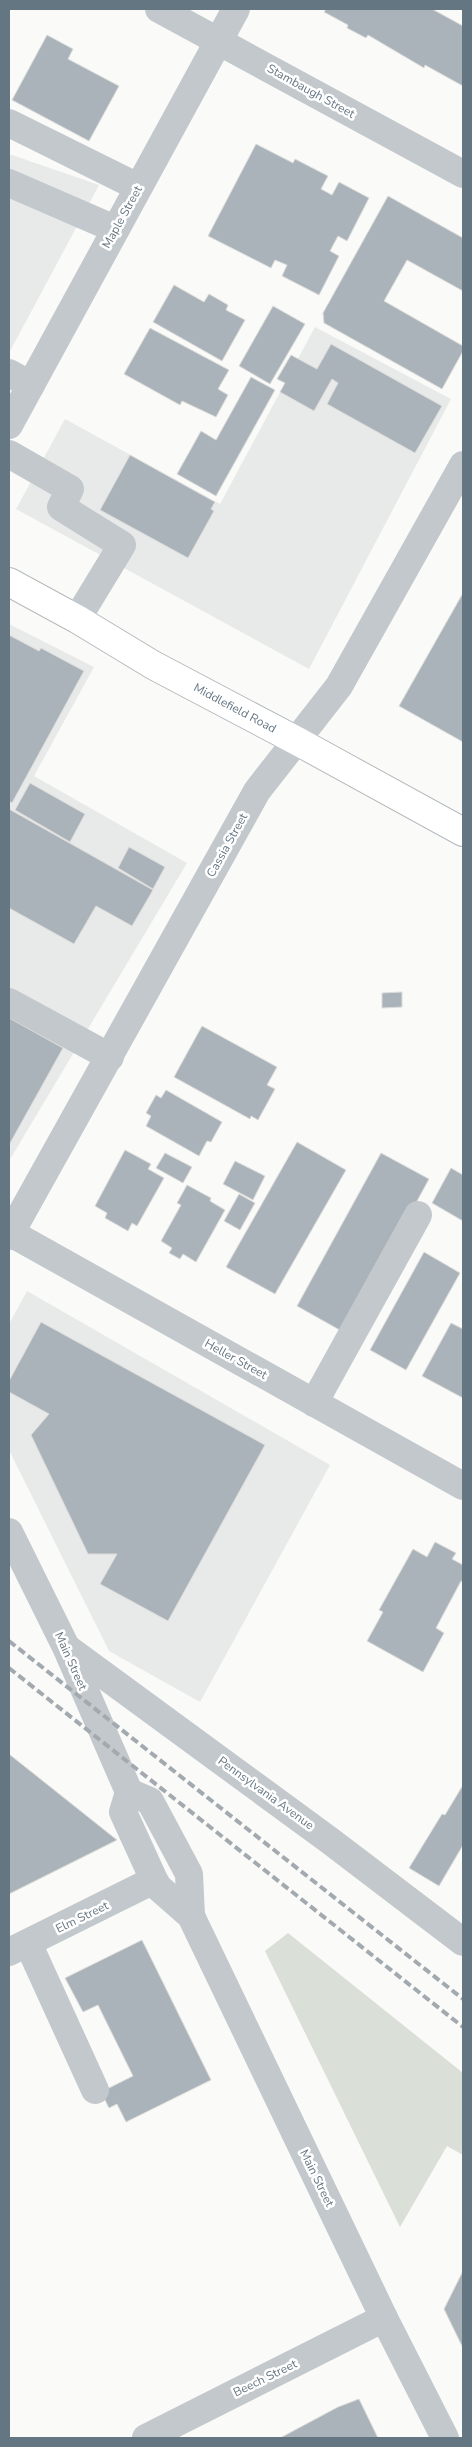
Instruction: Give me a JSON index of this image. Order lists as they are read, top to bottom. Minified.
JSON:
{"streets":{"main road":["Middlefield Road"],"street":["Stambaugh Street","Maple Street","Cassia Street","Heller Street","Main Street","Pennsylvania Avenue","Elm Street","Beech Street"]},"crossings":[["Stambaugh Street","Maple Street"],["Middlefield Road","Cassia Street"],["Cassia Street","Heller Street"],["Main Street","Pennsylvania Avenue"],["Main Street","Elm Street"],["Main Street","Beech Street"]]}
